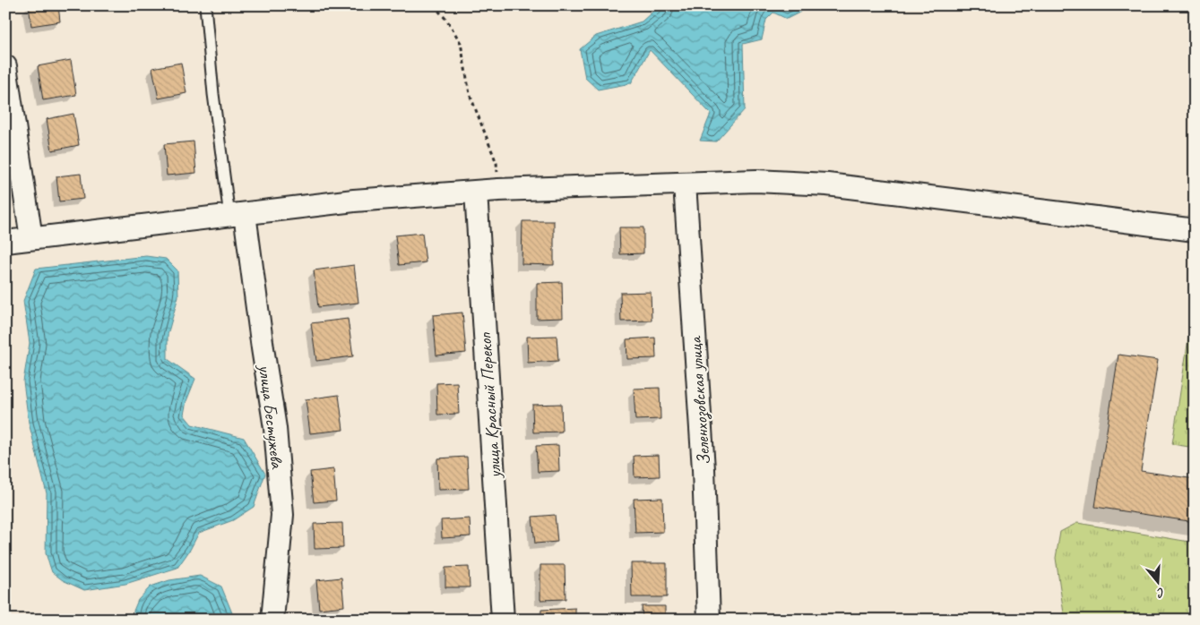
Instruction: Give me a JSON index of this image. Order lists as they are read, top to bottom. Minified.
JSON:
{"streets":{"street":["Зеленхозовская улица","улица Красный Перекоп","улица Бестужева"]},"north":"bottom"}
